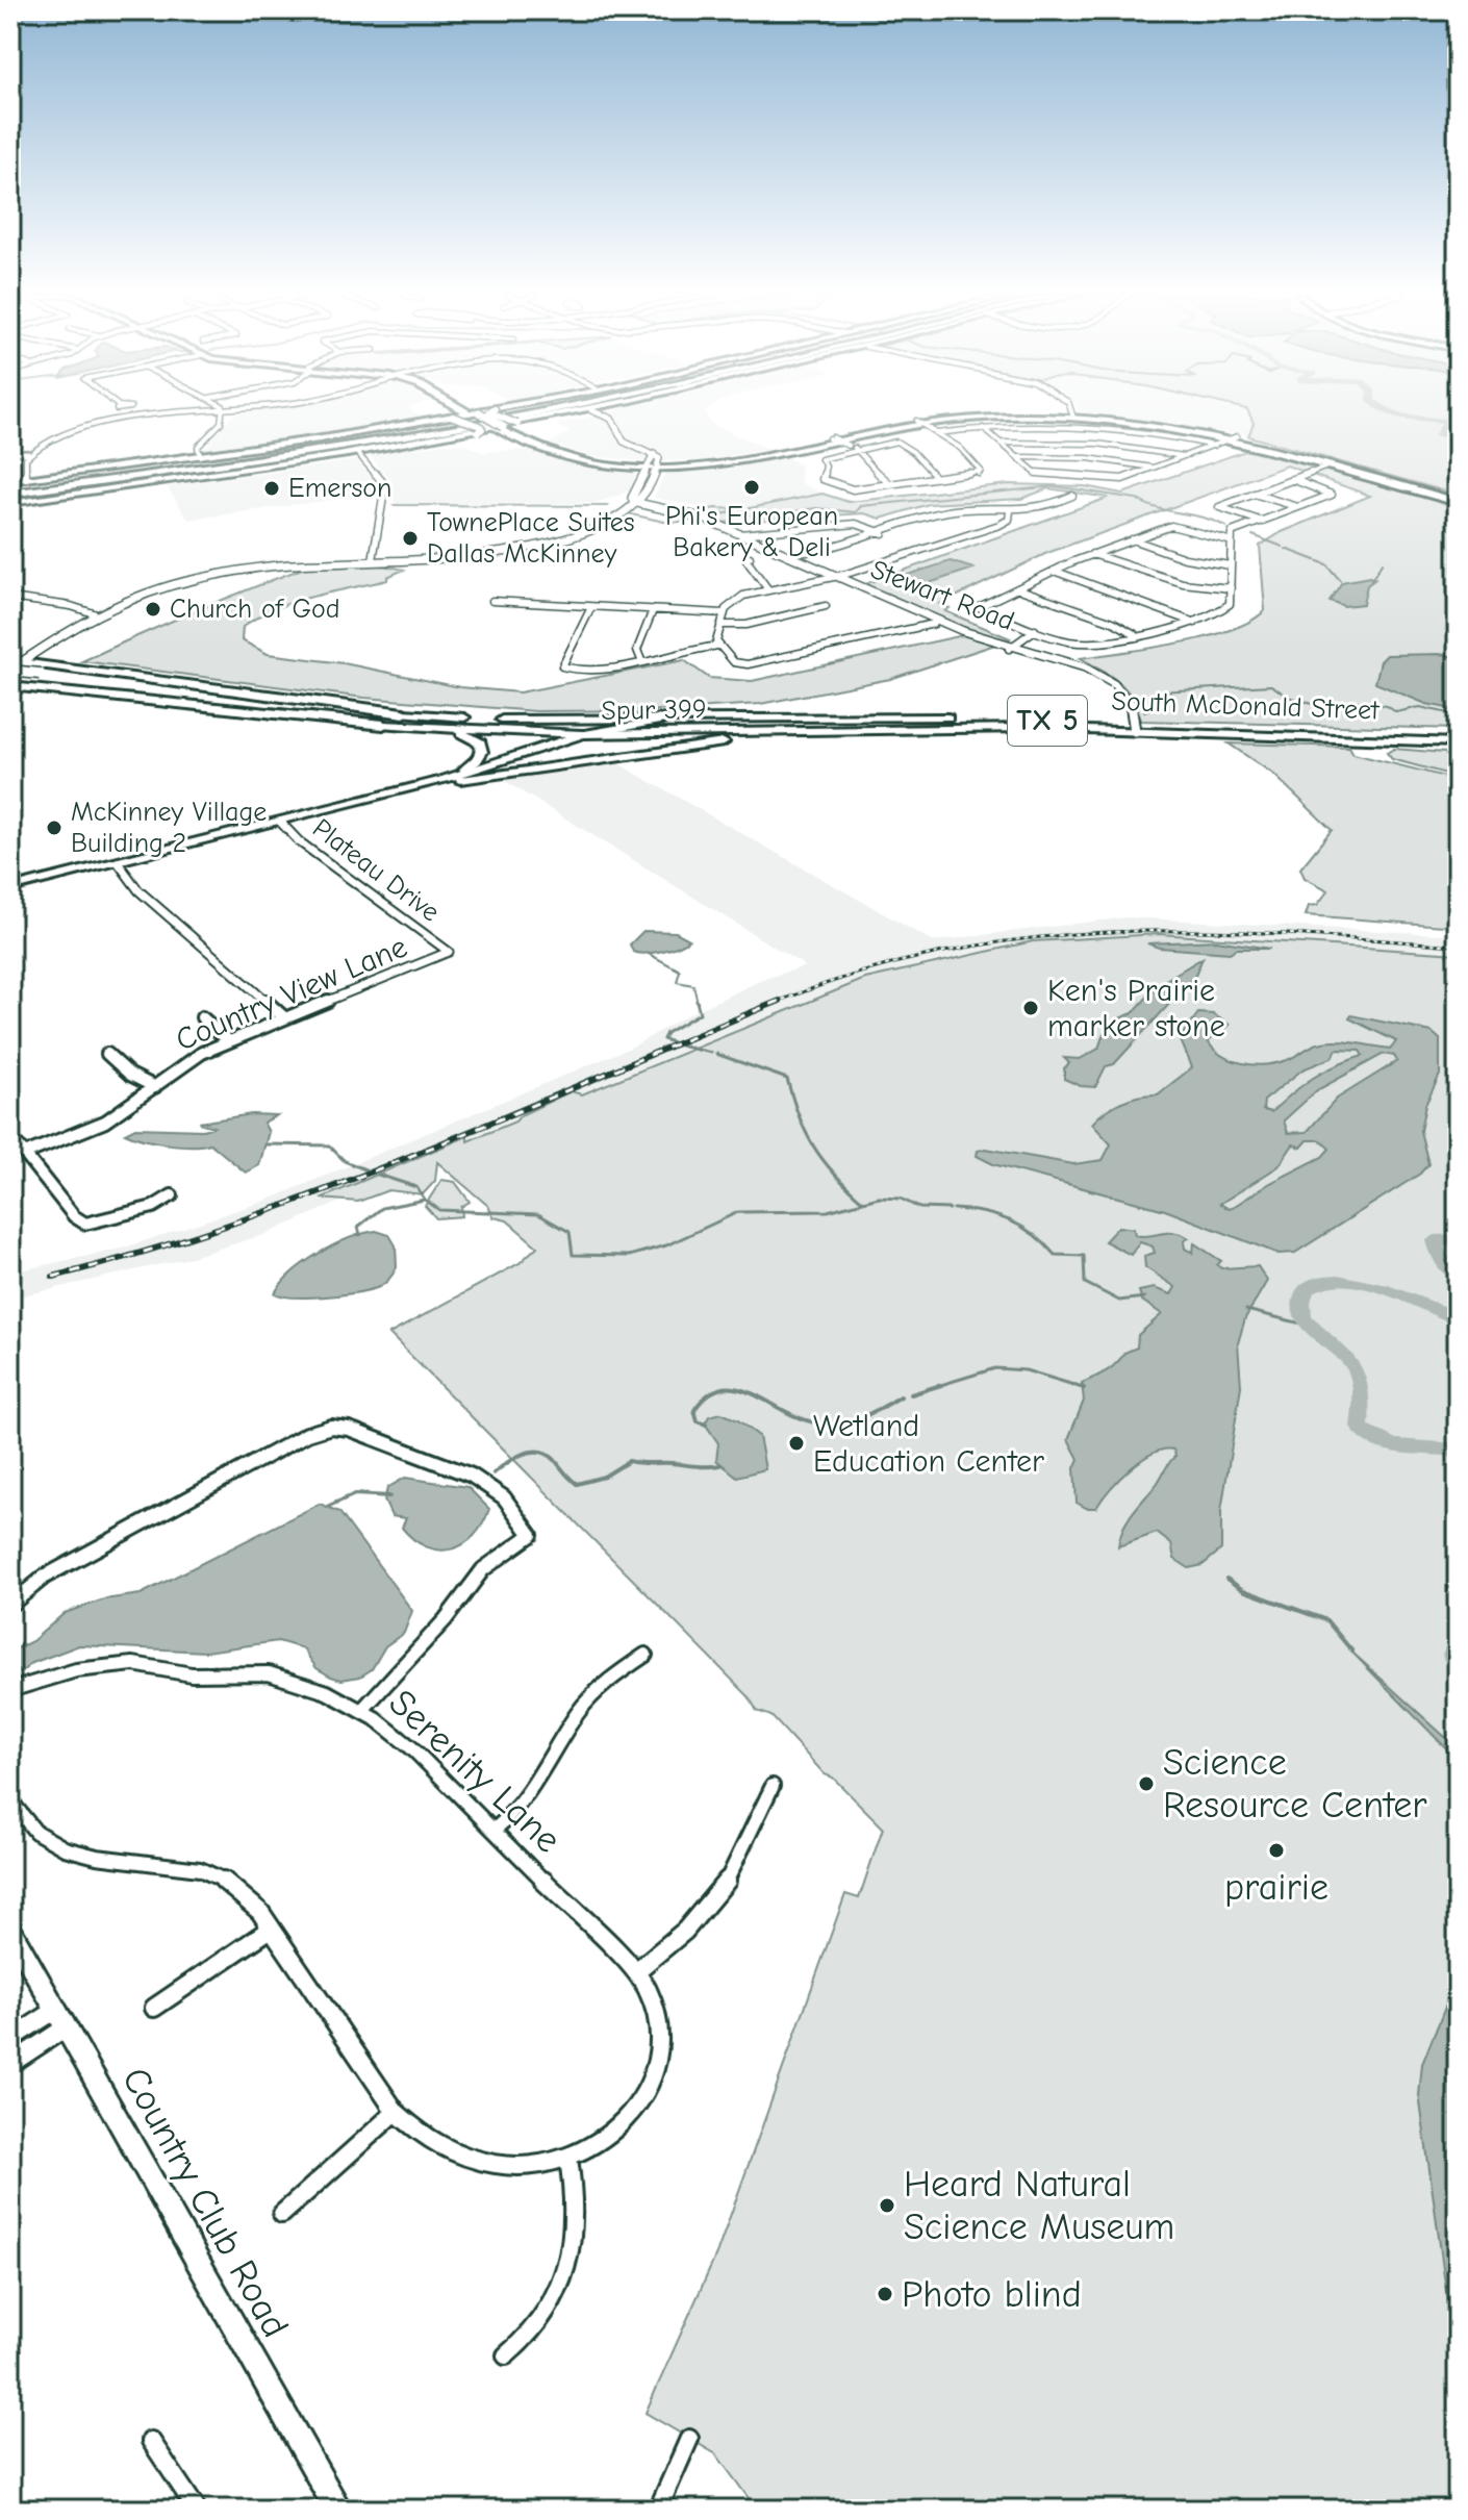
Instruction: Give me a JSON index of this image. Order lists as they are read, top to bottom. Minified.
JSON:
{"streets":{"main road":["South McDonald Street","Spur 399","TX 5","Country Club Road"],"street":["Stewart Road","Plateau Drive","Country View Lane","Serenity Lane"]},"crossings":[["Stewart Road","South McDonald Street"],["South McDonald Street","Spur 399"],["South McDonald Street","TX 5"],["Spur 399","TX 5"],["TX 5","Plateau Drive"],["Plateau Drive","Country View Lane"]],"places":["Phi's European Bakery & Deli","Emerson","TownePlace Suites Dallas McKinney","Church of God","McKinney Village Building 2","Ken's Prairie marker stone","Wetland Education Center","Science Resource Center","prairie","Heard Natural Science Museum","Photo blind"]}
